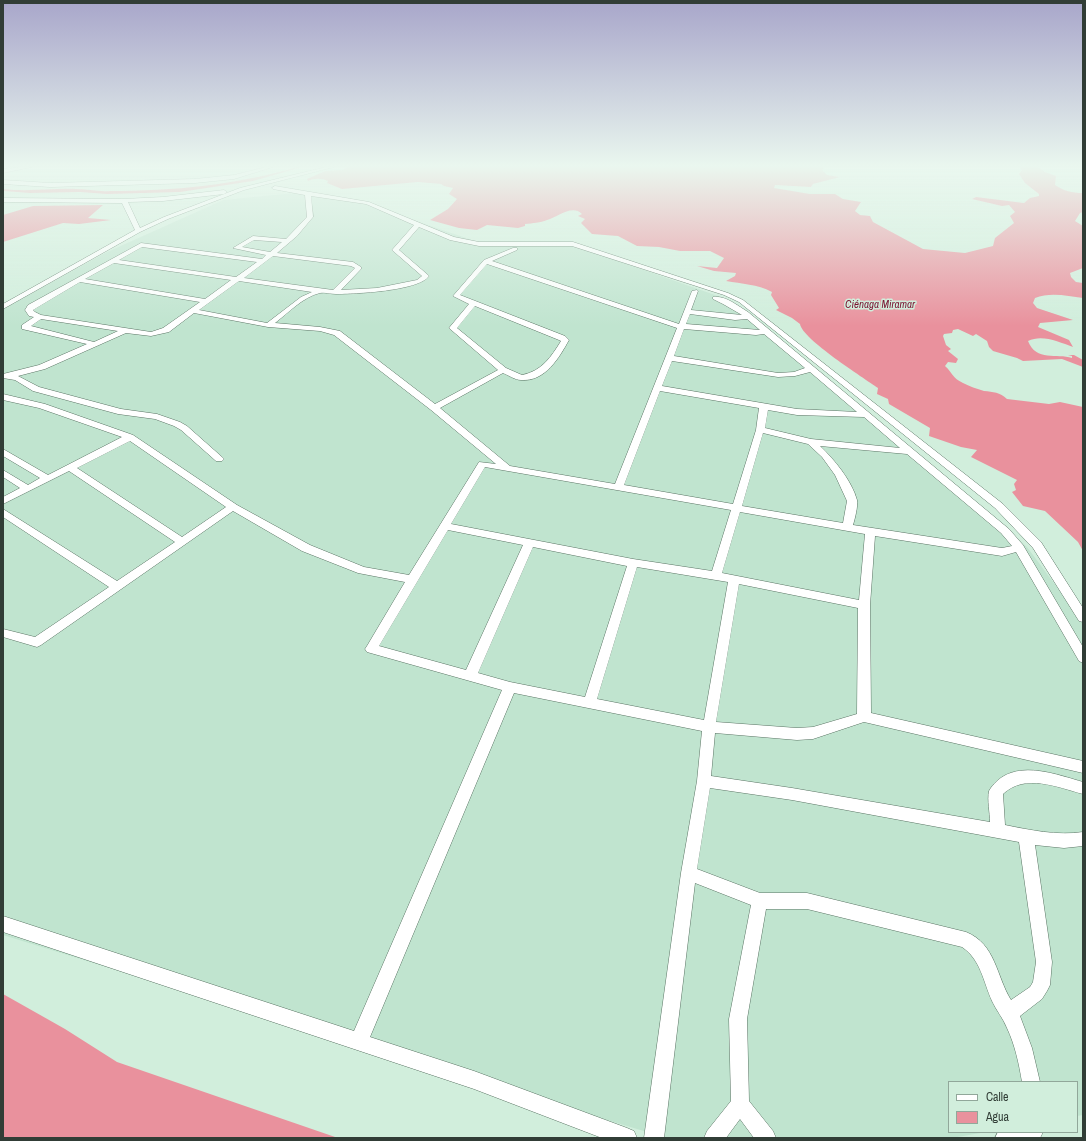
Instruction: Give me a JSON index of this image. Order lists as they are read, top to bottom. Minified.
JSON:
{"water":["Ciénaga Miramar"],"legend":["Calle","Agua"]}
